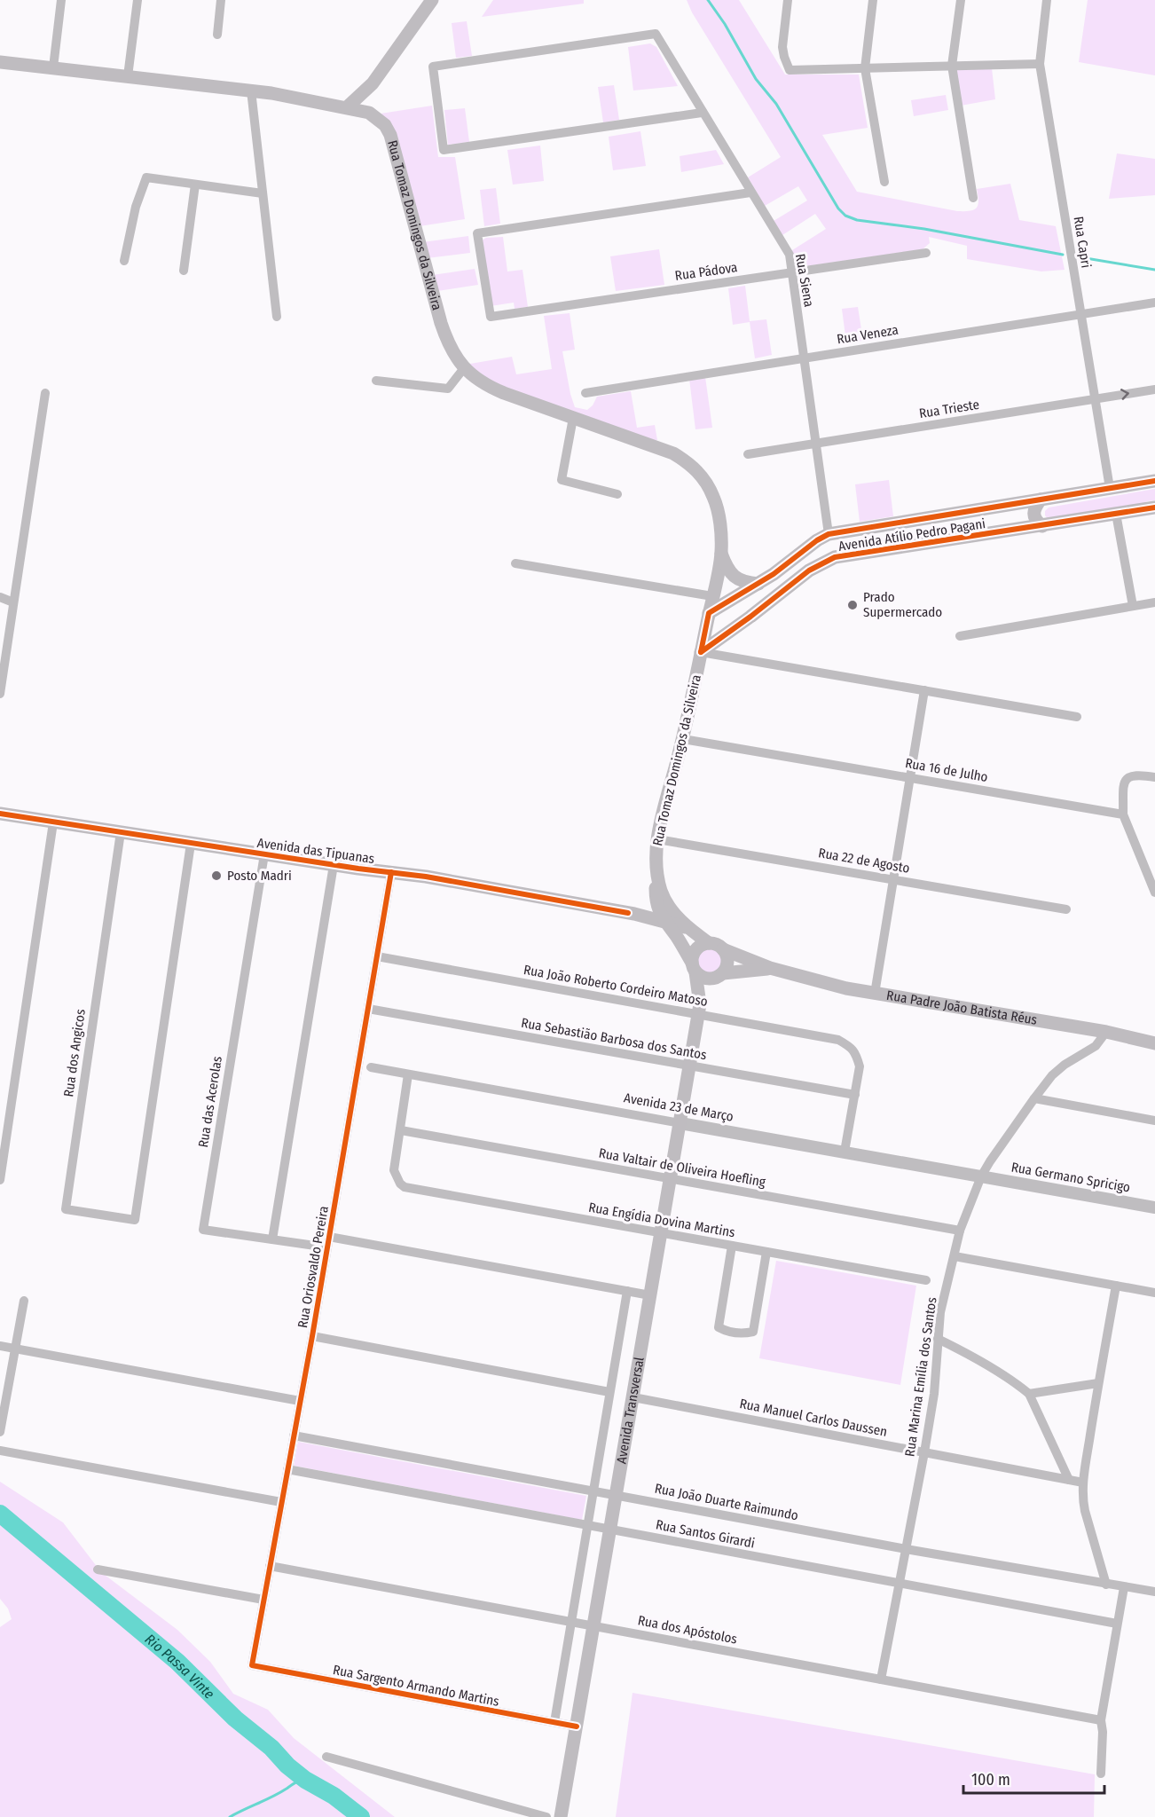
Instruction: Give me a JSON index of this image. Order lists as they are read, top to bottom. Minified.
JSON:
{"streets":{"main road":["Rua Tomaz Domingos da Silveira","Avenida Atílio Pedro Pagani","Avenida das Tipuanas","Rua Padre João Batista Réus","Avenida Transversal"],"street":["Rua Capri","Rua Pádova","Rua Siena","Rua Veneza","Rua Trieste","Rua 16 de Julho","Rua 22 de Agosto","Rua João Roberto Cordeiro Matoso","Rua Sebastião Barbosa dos Santos","Rua dos Angicos","Rua das Acerolas","Avenida 23 de Março","Rua Valtair de Oliveira Hoefling","Rua Germano Spricigo","Rua Engídia Dovina Martins","Rua Oriosvaldo Pereira","Rua Marina Emília dos Santos","Rua Manuel Carlos Daussen","Rua João Duarte Raimundo","Rua Santos Girardi","Rua dos Apóstolos","Rua Sargento Armando Martins"]},"crossings":[["Rua Tomaz Domingos da Silveira","Avenida Atílio Pedro Pagani"],["Rua Tomaz Domingos da Silveira","Rua 16 de Julho"],["Rua Tomaz Domingos da Silveira","Avenida das Tipuanas"],["Rua Tomaz Domingos da Silveira","Rua 22 de Agosto"],["Rua Capri","Rua Veneza"],["Rua Capri","Rua Trieste"],["Rua Capri","Avenida Atílio Pedro Pagani"],["Rua Pádova","Rua Siena"],["Rua Siena","Rua Veneza"],["Rua Siena","Rua Trieste"],["Rua Siena","Avenida Atílio Pedro Pagani"],["Avenida das Tipuanas","Rua dos Angicos"],["Avenida das Tipuanas","Rua das Acerolas"],["Avenida das Tipuanas","Rua Oriosvaldo Pereira"],["Rua João Roberto Cordeiro Matoso","Rua Sebastião Barbosa dos Santos"],["Rua João Roberto Cordeiro Matoso","Rua Oriosvaldo Pereira"],["Rua João Roberto Cordeiro Matoso","Avenida Transversal"],["Rua Padre João Batista Réus","Rua Marina Emília dos Santos"],["Rua Padre João Batista Réus","Avenida Transversal"],["Rua Sebastião Barbosa dos Santos","Rua Oriosvaldo Pereira"],["Rua Sebastião Barbosa dos Santos","Avenida Transversal"],["Rua das Acerolas","Rua Oriosvaldo Pereira"],["Avenida 23 de Março","Rua Germano Spricigo"],["Avenida 23 de Março","Rua Marina Emília dos Santos"],["Avenida 23 de Março","Avenida Transversal"],["Rua Valtair de Oliveira Hoefling","Rua Engídia Dovina Martins"],["Rua Valtair de Oliveira Hoefling","Rua Marina Emília dos Santos"],["Rua Valtair de Oliveira Hoefling","Avenida Transversal"],["Rua Germano Spricigo","Rua Marina Emília dos Santos"],["Rua Engídia Dovina Martins","Avenida Transversal"],["Rua Oriosvaldo Pereira","Rua João Duarte Raimundo"],["Rua Oriosvaldo Pereira","Rua Santos Girardi"],["Rua Oriosvaldo Pereira","Rua dos Apóstolos"],["Rua Oriosvaldo Pereira","Rua Sargento Armando Martins"],["Rua Marina Emília dos Santos","Rua Manuel Carlos Daussen"],["Rua Marina Emília dos Santos","Rua João Duarte Raimundo"],["Rua Marina Emília dos Santos","Rua Santos Girardi"],["Rua Marina Emília dos Santos","Rua dos Apóstolos"],["Avenida Transversal","Rua Manuel Carlos Daussen"],["Avenida Transversal","Rua João Duarte Raimundo"],["Avenida Transversal","Rua Santos Girardi"],["Avenida Transversal","Rua dos Apóstolos"],["Avenida Transversal","Rua Sargento Armando Martins"]],"water":["Rio Passa Vinte"],"places":["Prado Supermercado","Posto Madri"],"scale_bar":"100 m"}
